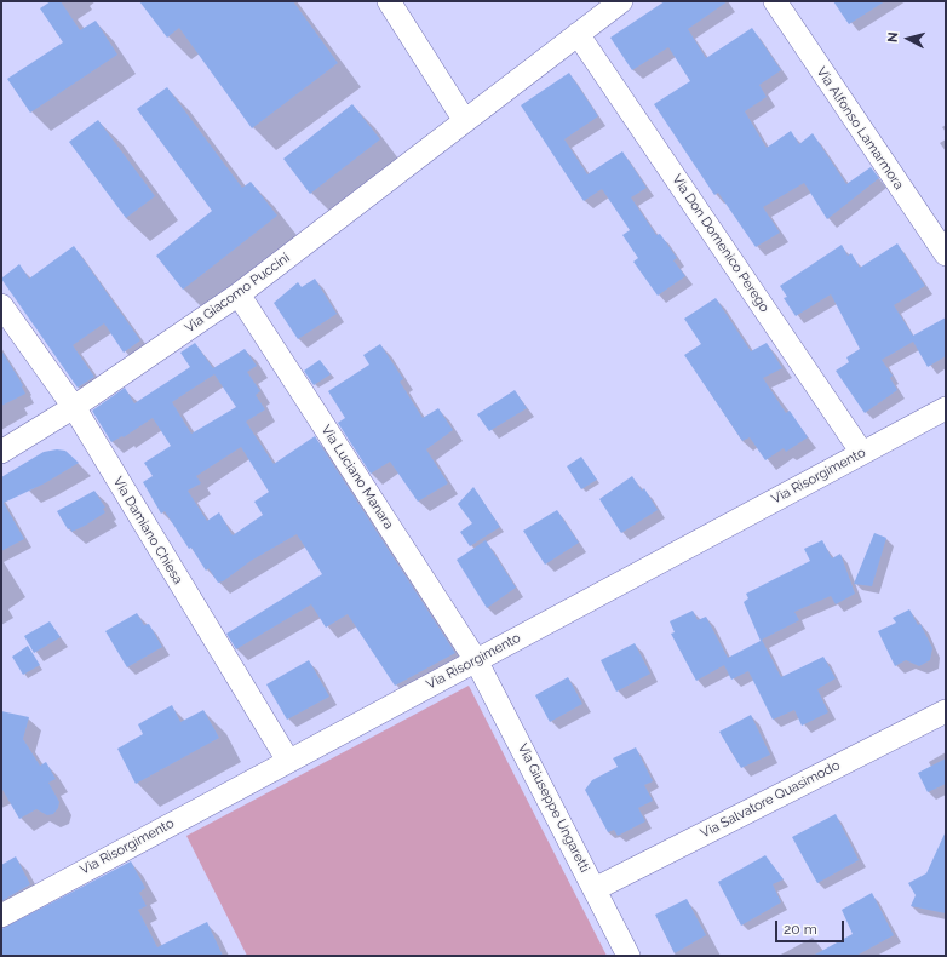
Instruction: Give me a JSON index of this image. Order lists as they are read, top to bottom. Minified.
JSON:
{"streets":{"street":["Via Alfonso Lamarmora","Via Don Domenico Perego","Via Giacomo Puccini","Via Risorgimento","Via Luciano Manara","Via Damiano Chiesa","Via Salvatore Quasimodo","Via Giuseppe Ungaretti"]},"crossings":[["Via Don Domenico Perego","Via Giacomo Puccini"],["Via Don Domenico Perego","Via Risorgimento"],["Via Giacomo Puccini","Via Luciano Manara"],["Via Giacomo Puccini","Via Damiano Chiesa"],["Via Risorgimento","Via Luciano Manara"],["Via Risorgimento","Via Damiano Chiesa"],["Via Risorgimento","Via Giuseppe Ungaretti"],["Via Luciano Manara","Via Giuseppe Ungaretti"],["Via Salvatore Quasimodo","Via Giuseppe Ungaretti"]],"scale_bar":"20 m","north":"left"}
